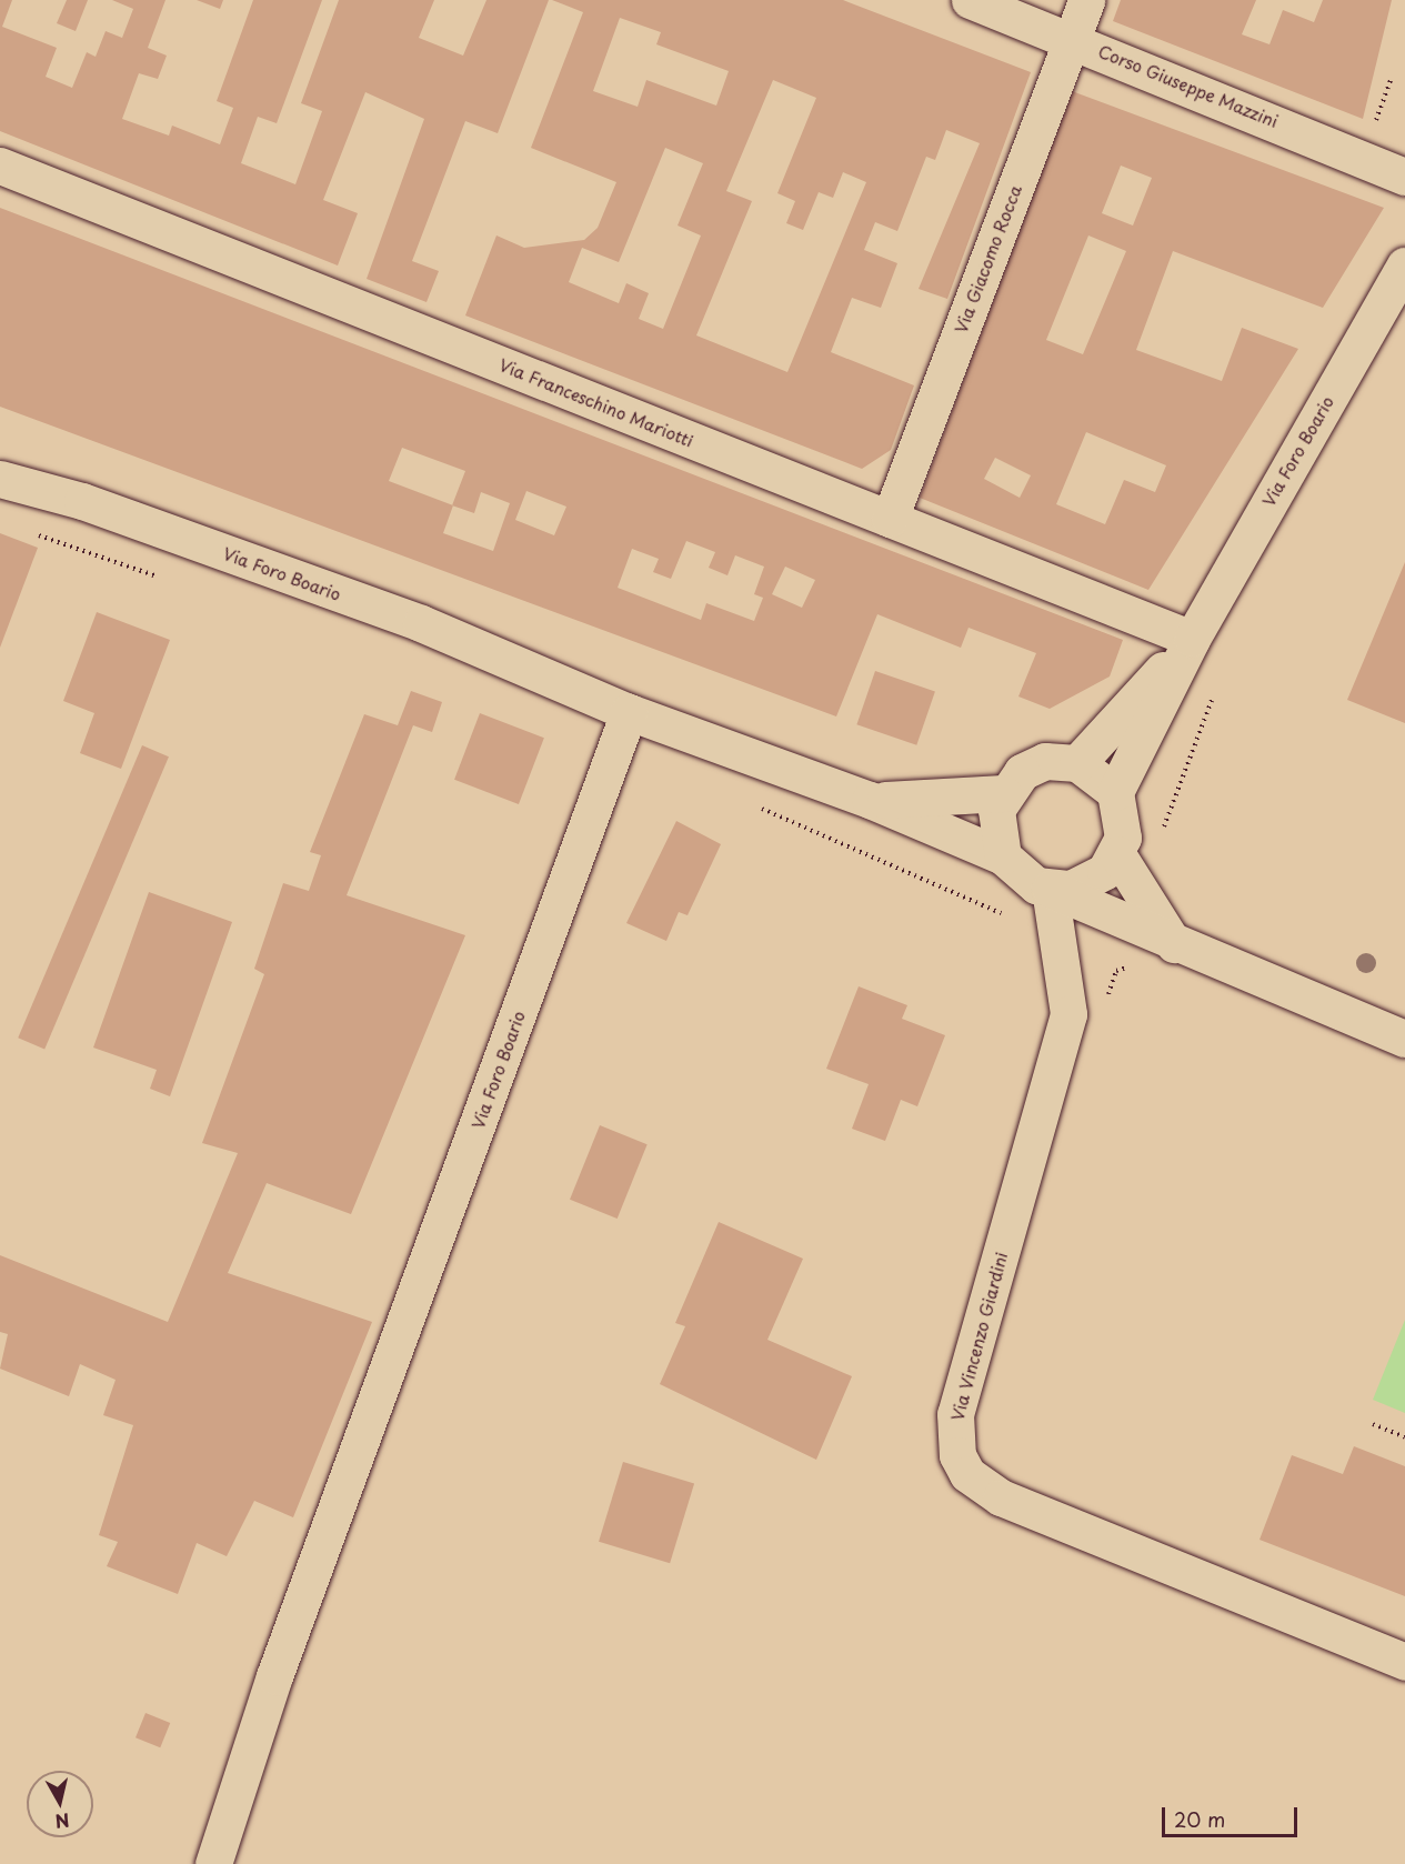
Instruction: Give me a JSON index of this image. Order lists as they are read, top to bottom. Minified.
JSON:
{"streets":{"street":["Corso Giuseppe Mazzini","Via Giacomo Rocca","Via Franceschino Mariotti","Via Foro Boario","Via Vincenzo Giardini"]},"crossings":[["Corso Giuseppe Mazzini","Via Giacomo Rocca"],["Via Giacomo Rocca","Via Franceschino Mariotti"],["Via Franceschino Mariotti","Via Foro Boario"],["Via Foro Boario","Via Vincenzo Giardini"]],"scale_bar":"20 m","north":"bottom"}
